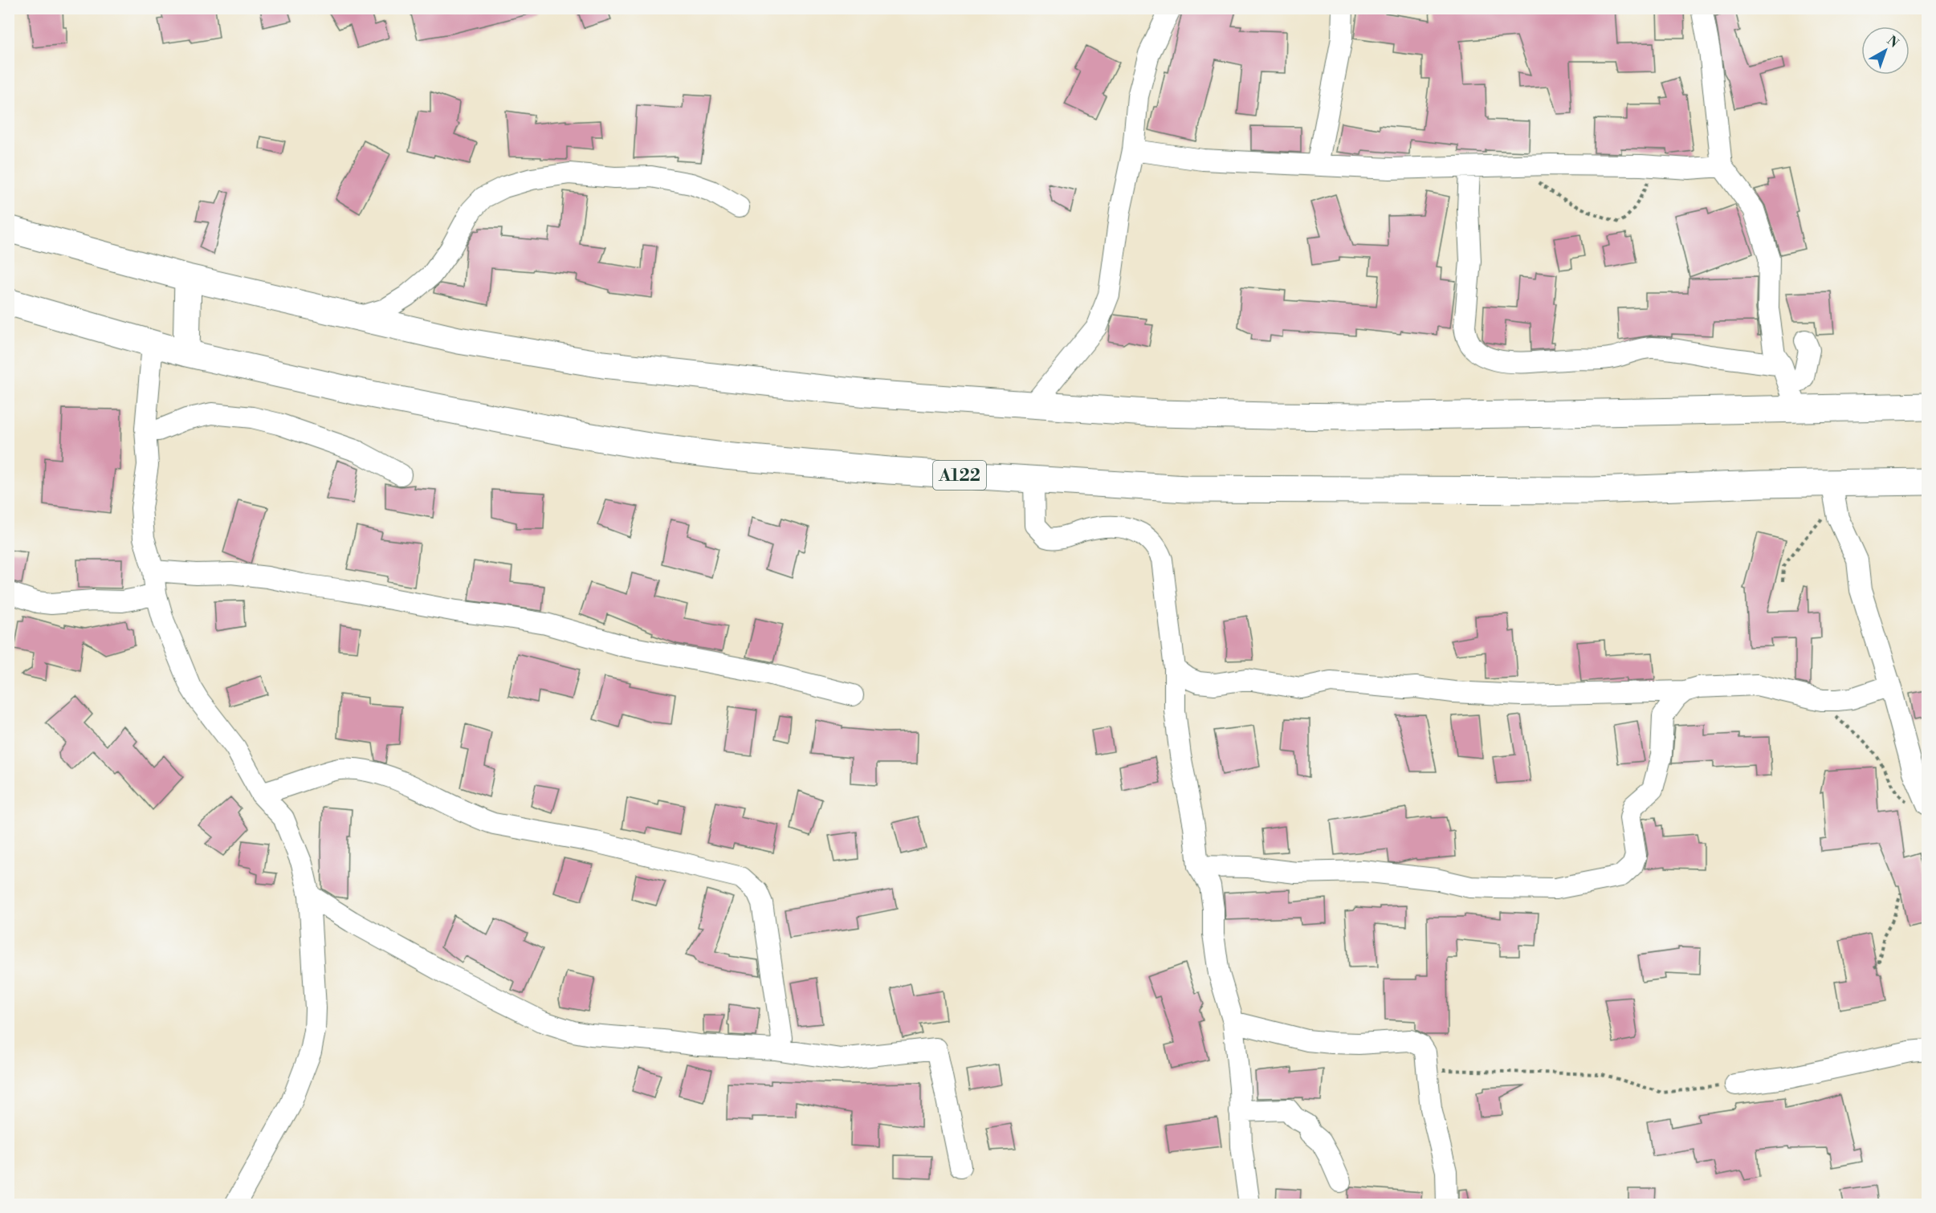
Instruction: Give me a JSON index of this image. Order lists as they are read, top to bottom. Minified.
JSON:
{"streets":{"highway":["A122"]},"north":"top right"}
